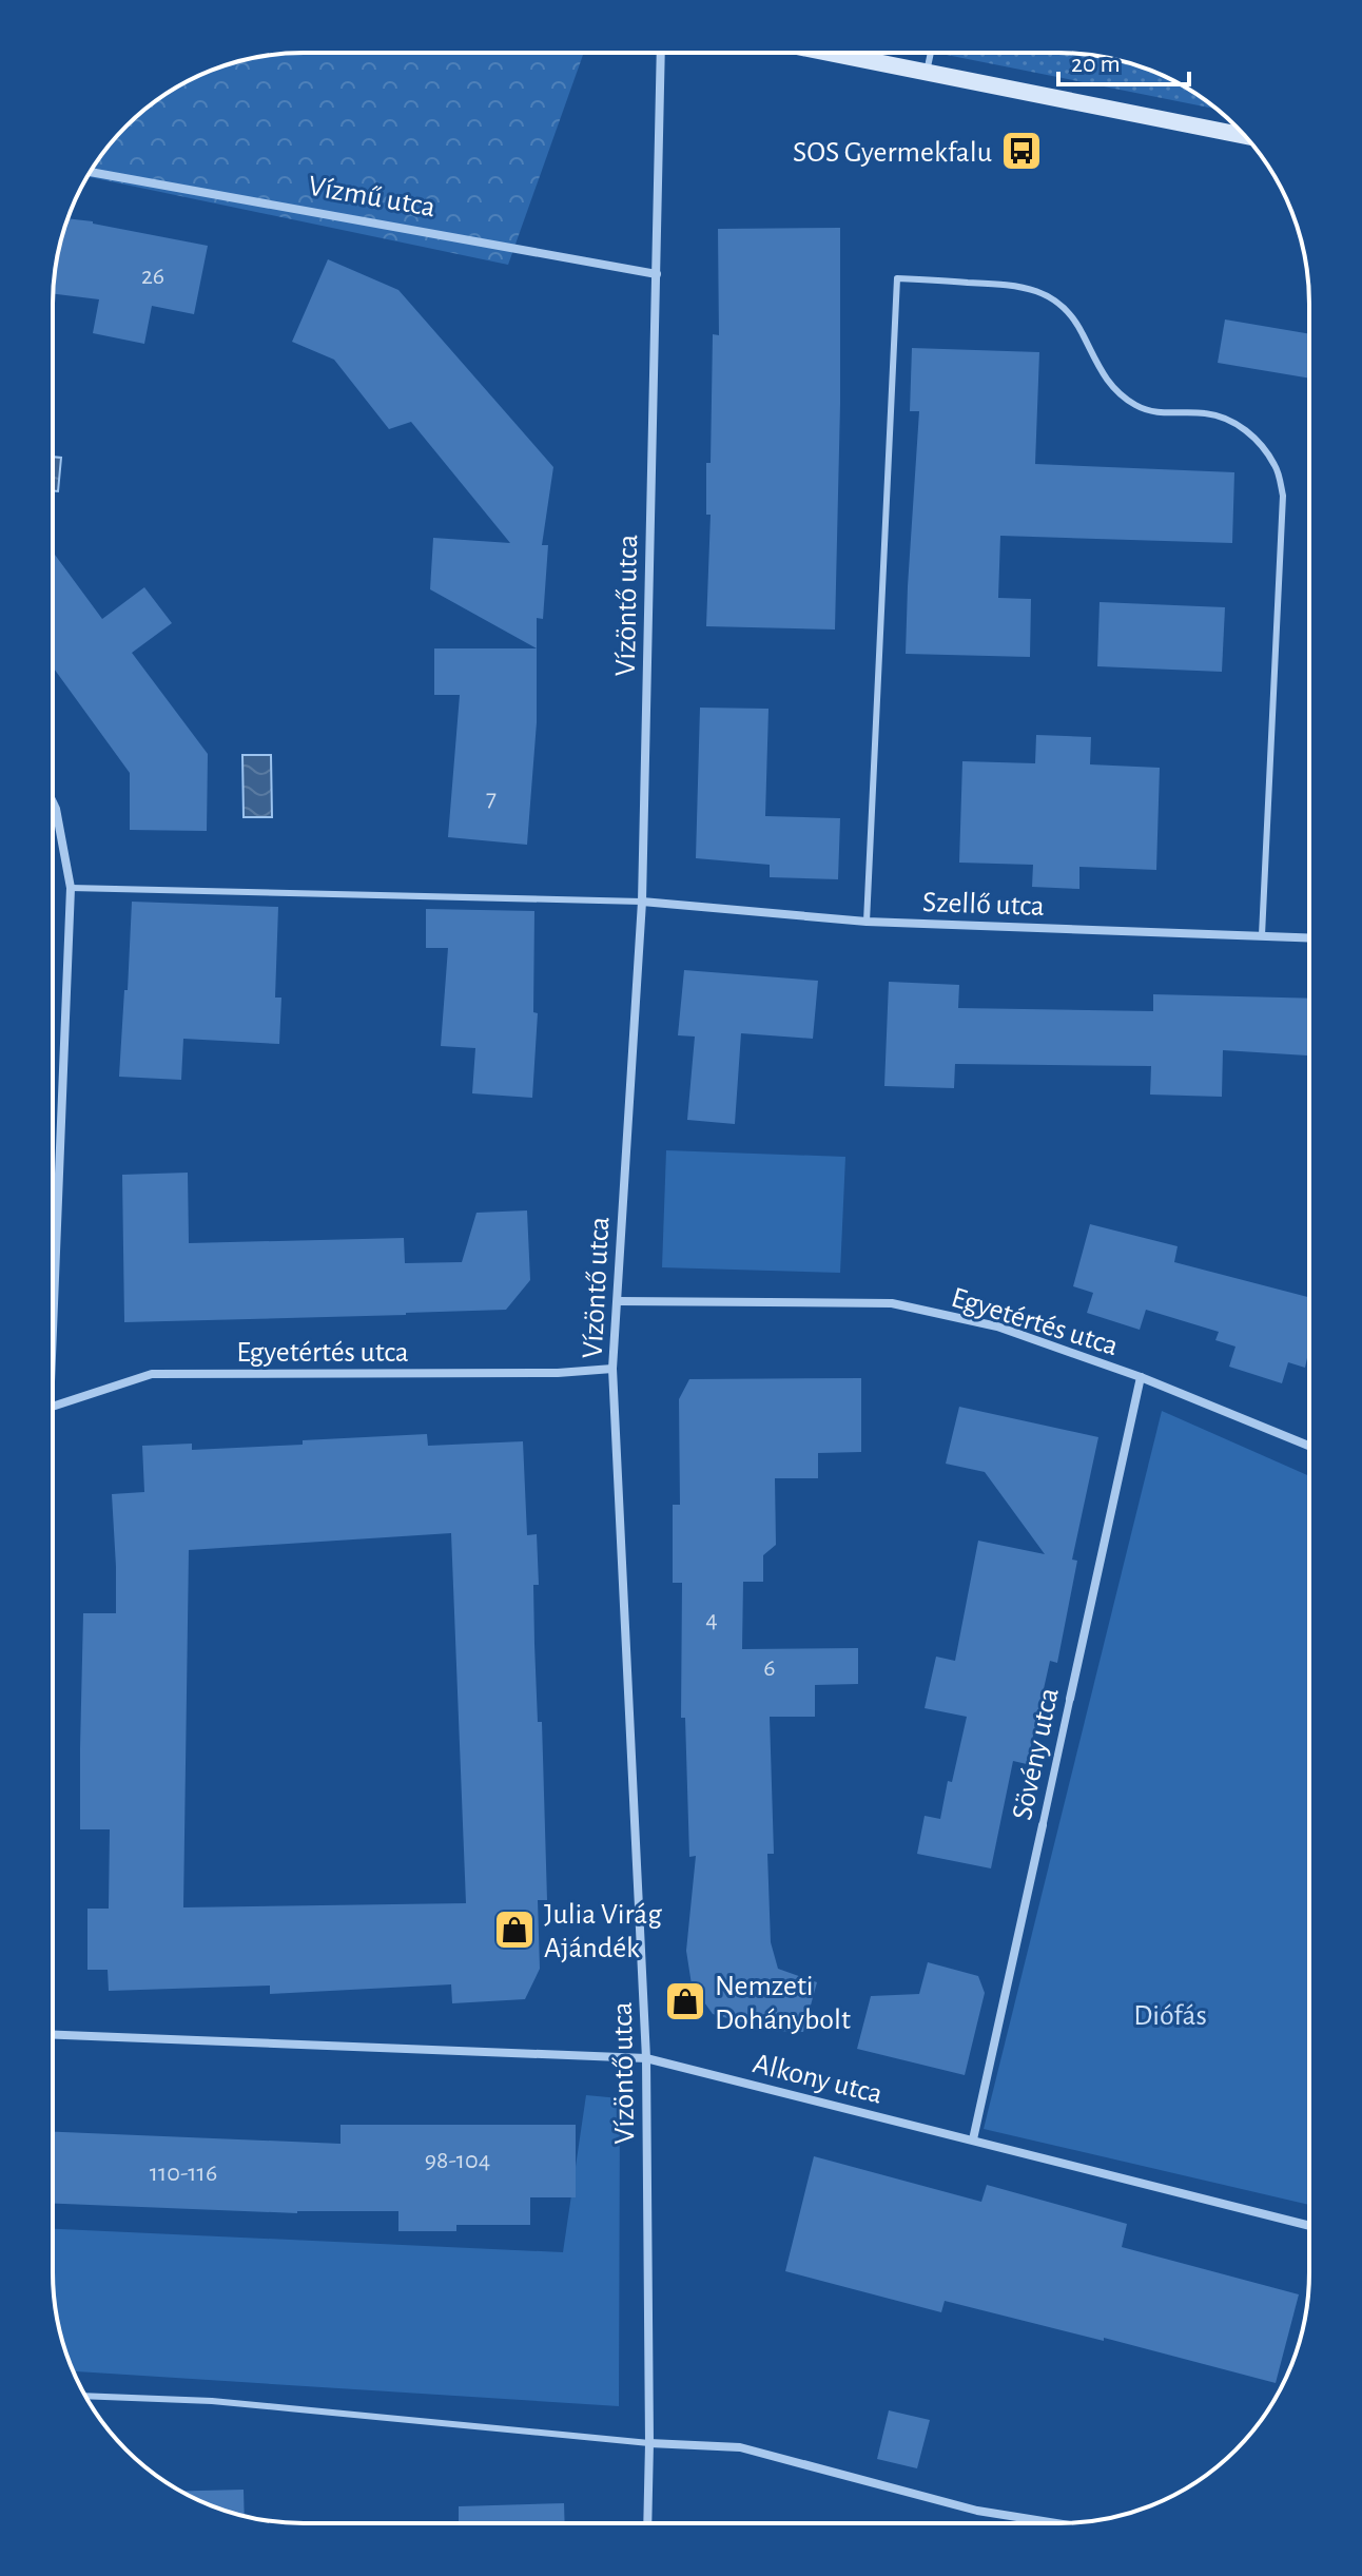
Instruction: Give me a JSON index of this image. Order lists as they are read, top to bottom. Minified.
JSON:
{"streets":{"street":["Vízmű utca","Vízöntő utca","Szellő utca","Egyetértés utca","Sövény utca","Alkony utca"]},"crossings":[["Vízmű utca","Vízöntő utca"],["Vízöntő utca","Szellő utca"],["Vízöntő utca","Egyetértés utca"],["Vízöntő utca","Alkony utca"],["Egyetértés utca","Sövény utca"],["Sövény utca","Alkony utca"]],"parks":["Diófás"],"places":{"bus stop":["SOS Gyermekfalu"],"shop":["Julia Virág Ajándék","Nemzeti Dohánybolt"]},"house_numbers":["26","7","4","6","98-104","110-116"],"scale_bar":"20 m"}
